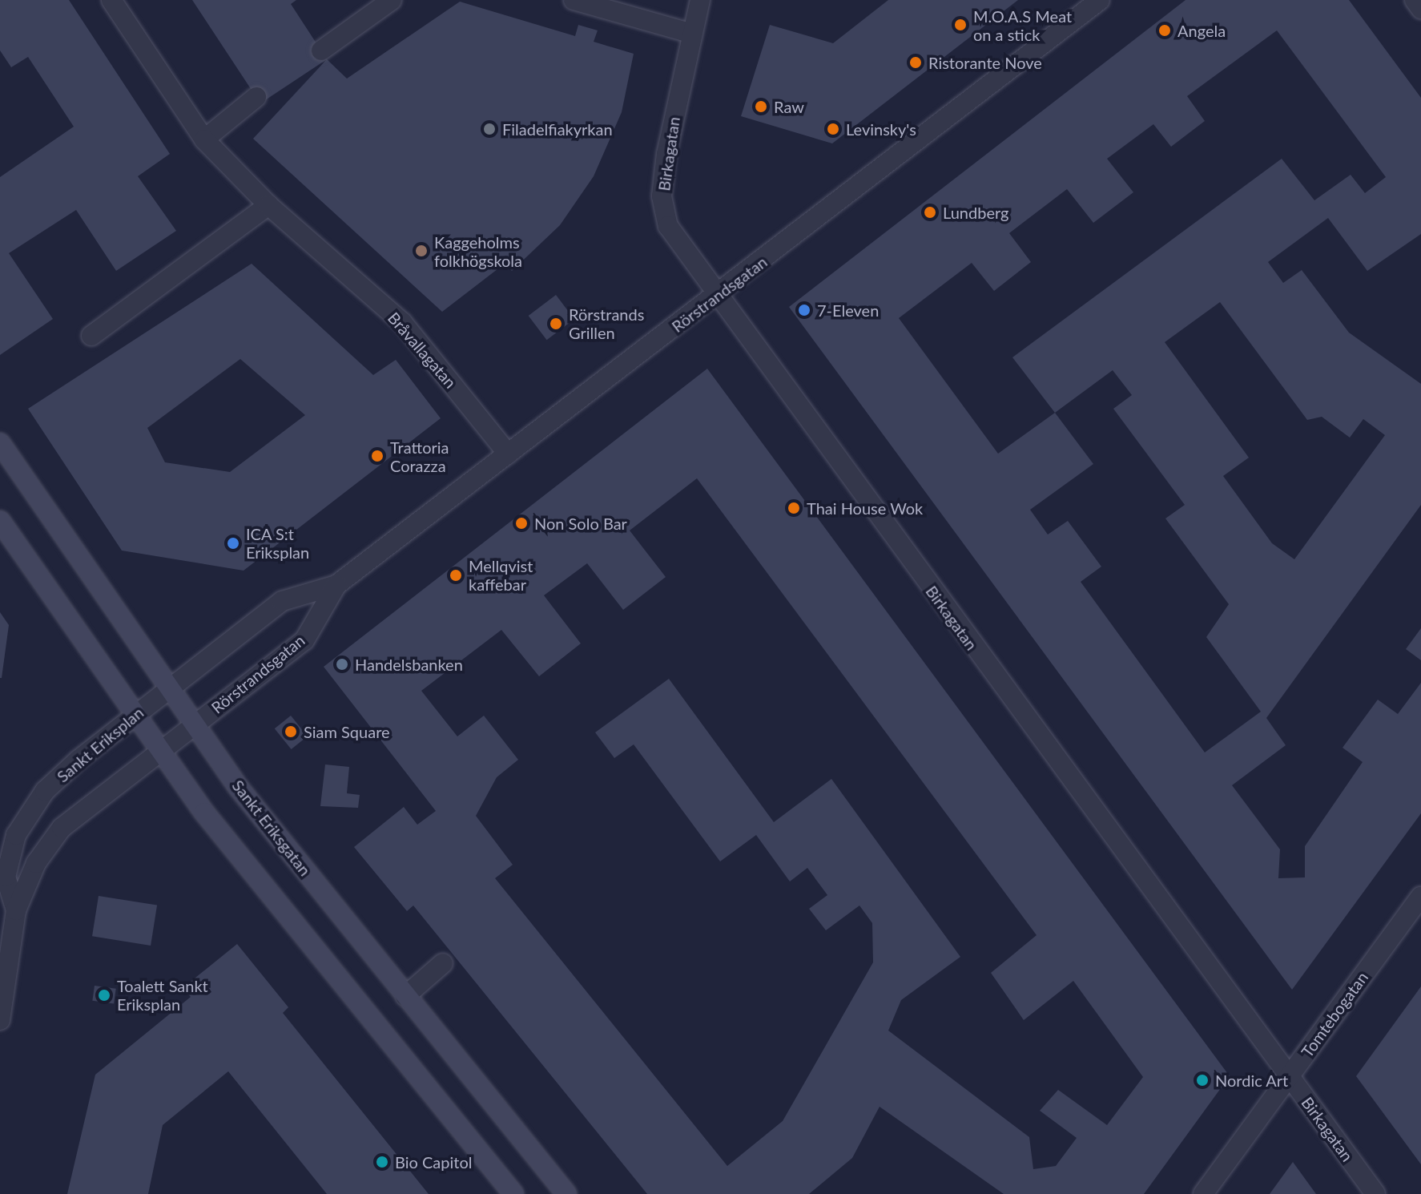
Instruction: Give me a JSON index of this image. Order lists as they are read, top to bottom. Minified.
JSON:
{"streets":{"main road":["Sankt Eriksgatan"],"street":["Birkagatan","Rörstrandsgatan","Bråvallagatan","Sankt Eriksplan","Tomtebogatan"]},"crossings":[["Birkagatan","Rörstrandsgatan"],["Birkagatan","Tomtebogatan"],["Rörstrandsgatan","Bråvallagatan"],["Rörstrandsgatan","Sankt Eriksplan"],["Rörstrandsgatan","Sankt Eriksgatan"],["Sankt Eriksplan","Sankt Eriksgatan"]],"places":["M.O.A.S Meat on a stick","Angela","Ristorante Nove","Raw","Filadelfiakyrkan","Levinsky's","Lundberg","Kaggeholms folkhögskola","7-Eleven","Rörstrands Grillen","Trattoria Corazza","Thai House Wok","Non Solo Bar","ICA S:t Eriksplan","Mellqvist kaffebar","Handelsbanken","Siam Square","Toalett Sankt Eriksplan","Nordic Art","Bio Capitol"]}
